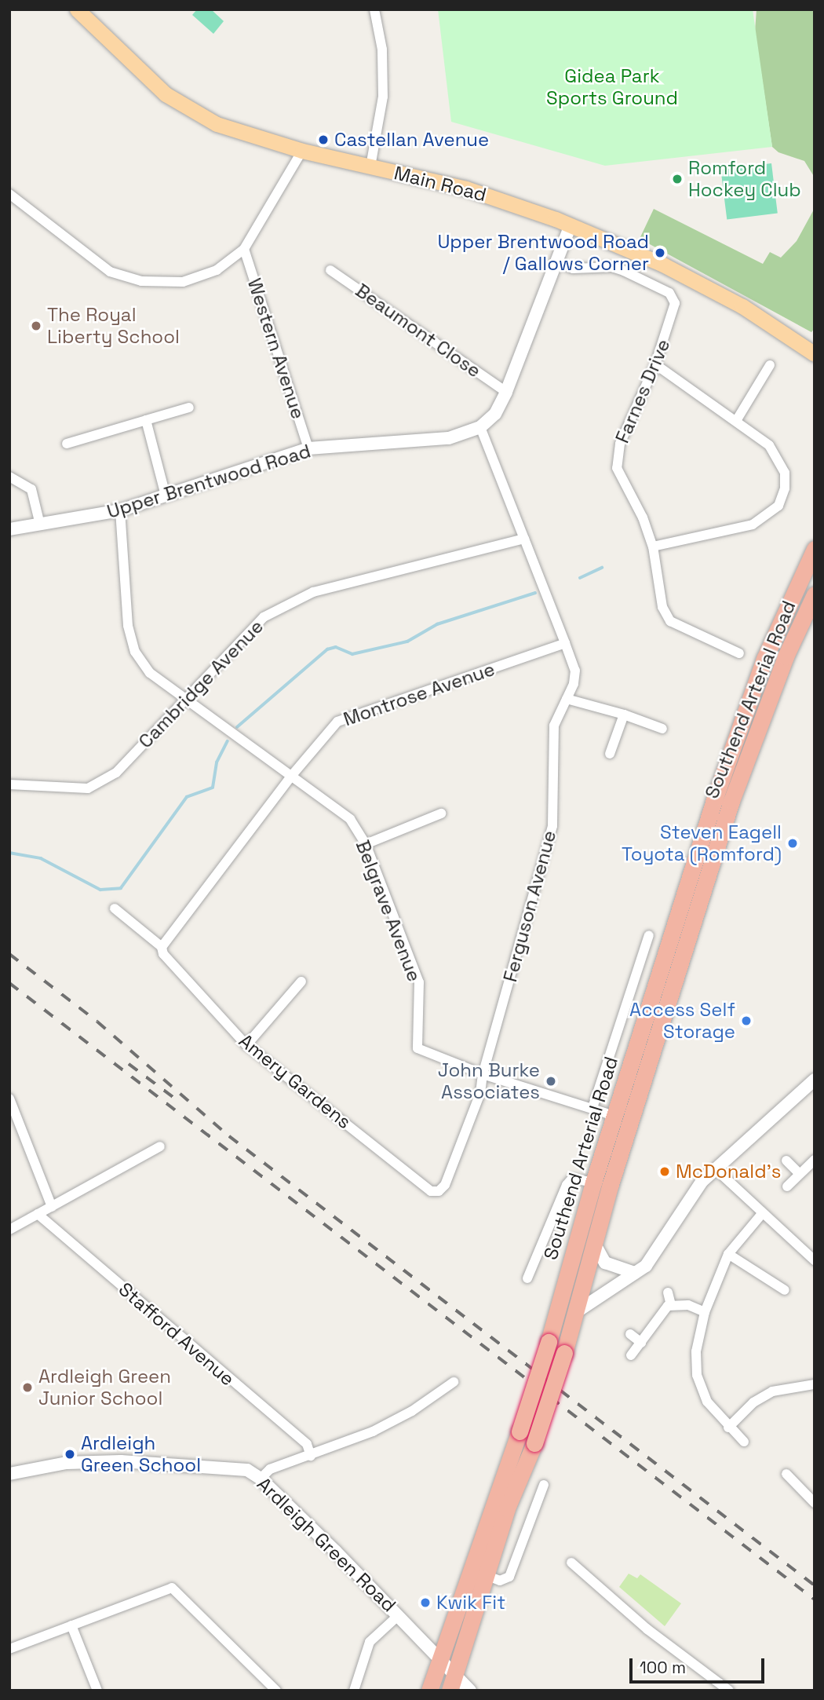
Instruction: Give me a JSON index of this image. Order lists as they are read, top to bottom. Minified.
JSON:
{"streets":{"highway":["Southend Arterial Road"],"main road":["Main Road"],"street":["Beaumont Close","Western Avenue","Farnes Drive","Upper Brentwood Road","Cambridge Avenue","Montrose Avenue","Ferguson Avenue","Belgrave Avenue","Amery Gardens","Stafford Avenue","Ardleigh Green Road"]},"crossings":[["Main Road","Upper Brentwood Road"],["Beaumont Close","Upper Brentwood Road"],["Western Avenue","Upper Brentwood Road"],["Farnes Drive","Upper Brentwood Road"],["Upper Brentwood Road","Ferguson Avenue"],["Upper Brentwood Road","Belgrave Avenue"],["Cambridge Avenue","Ferguson Avenue"],["Cambridge Avenue","Belgrave Avenue"],["Montrose Avenue","Ferguson Avenue"],["Montrose Avenue","Belgrave Avenue"],["Southend Arterial Road","Belgrave Avenue"],["Southend Arterial Road","Ardleigh Green Road"],["Ferguson Avenue","Belgrave Avenue"],["Ferguson Avenue","Amery Gardens"],["Belgrave Avenue","Amery Gardens"]],"parks":["Gidea Park Sports Ground"],"places":["Castellan Avenue","Romford Hockey Club","Upper Brentwood Road / Gallows Corner","The Royal Liberty School","Steven Eagell Toyota (Romford)","Access Self Storage","John Burke Associates","McDonald's","Ardleigh Green Junior School","Ardleigh Green School","Kwik Fit"],"scale_bar":"100 m"}
